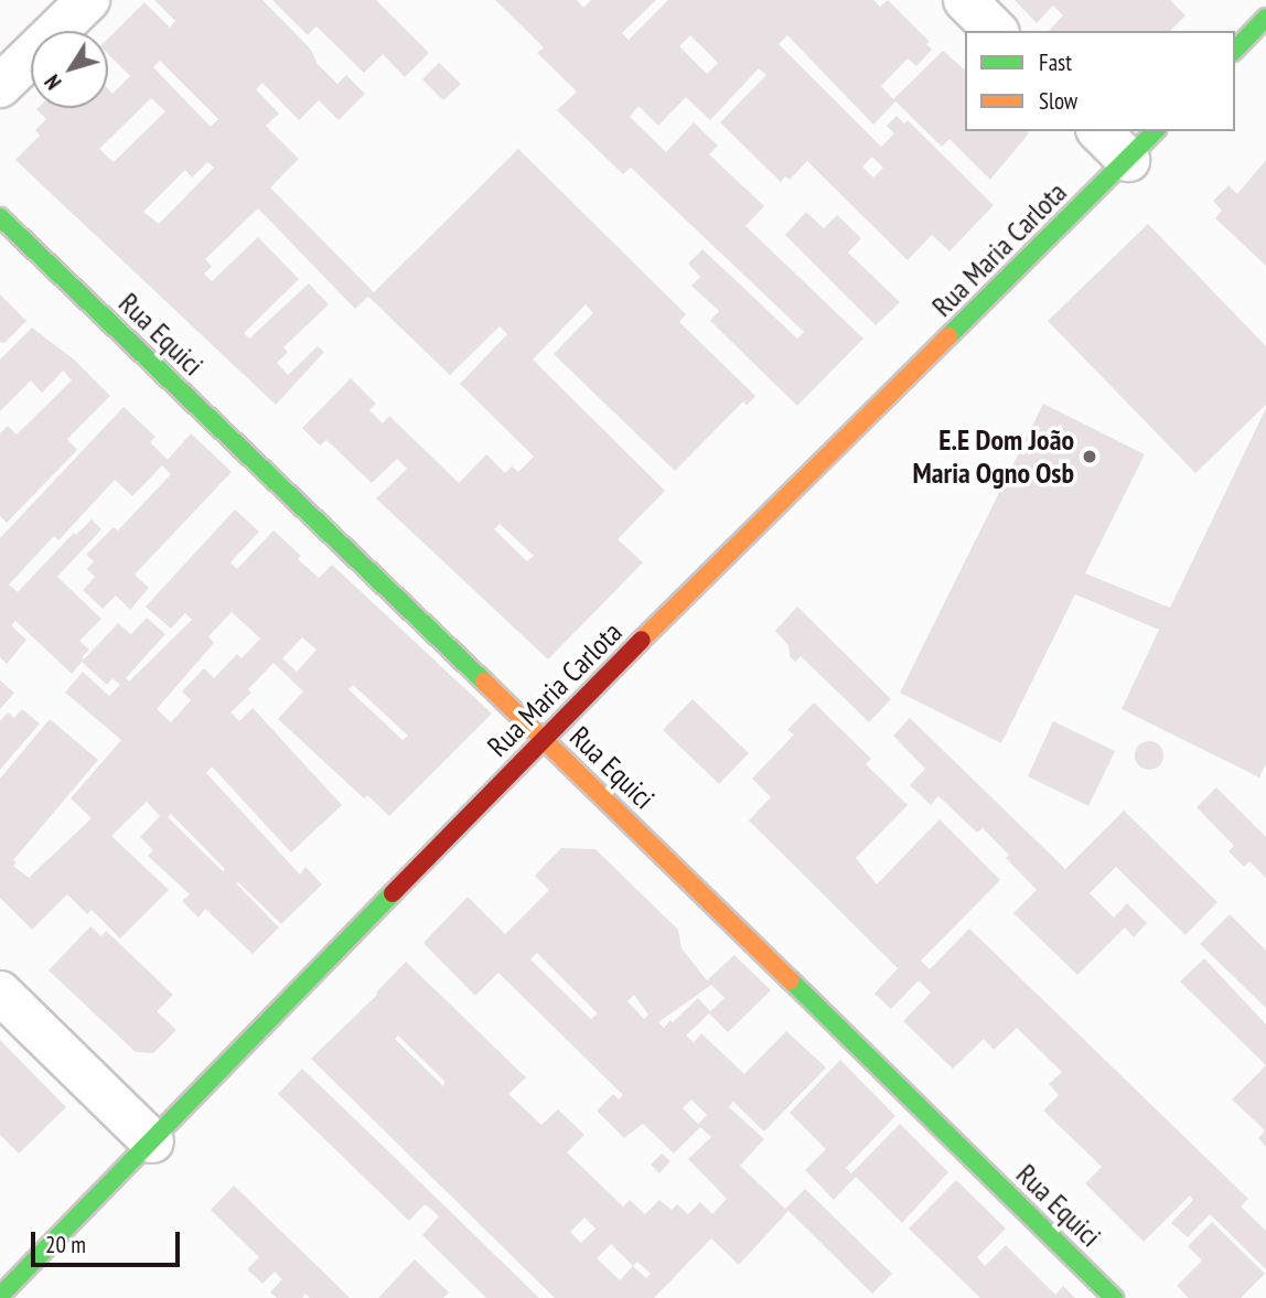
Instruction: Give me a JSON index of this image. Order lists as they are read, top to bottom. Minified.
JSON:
{"streets":{"street":["Rua Maria Carlota","Rua Equici"]},"crossings":[["Rua Maria Carlota","Rua Equici"]],"places":["E.E Dom João Maria Ogno Osb"],"legend":["Fast","Slow"],"scale_bar":"20 m","north":"bottom left"}
